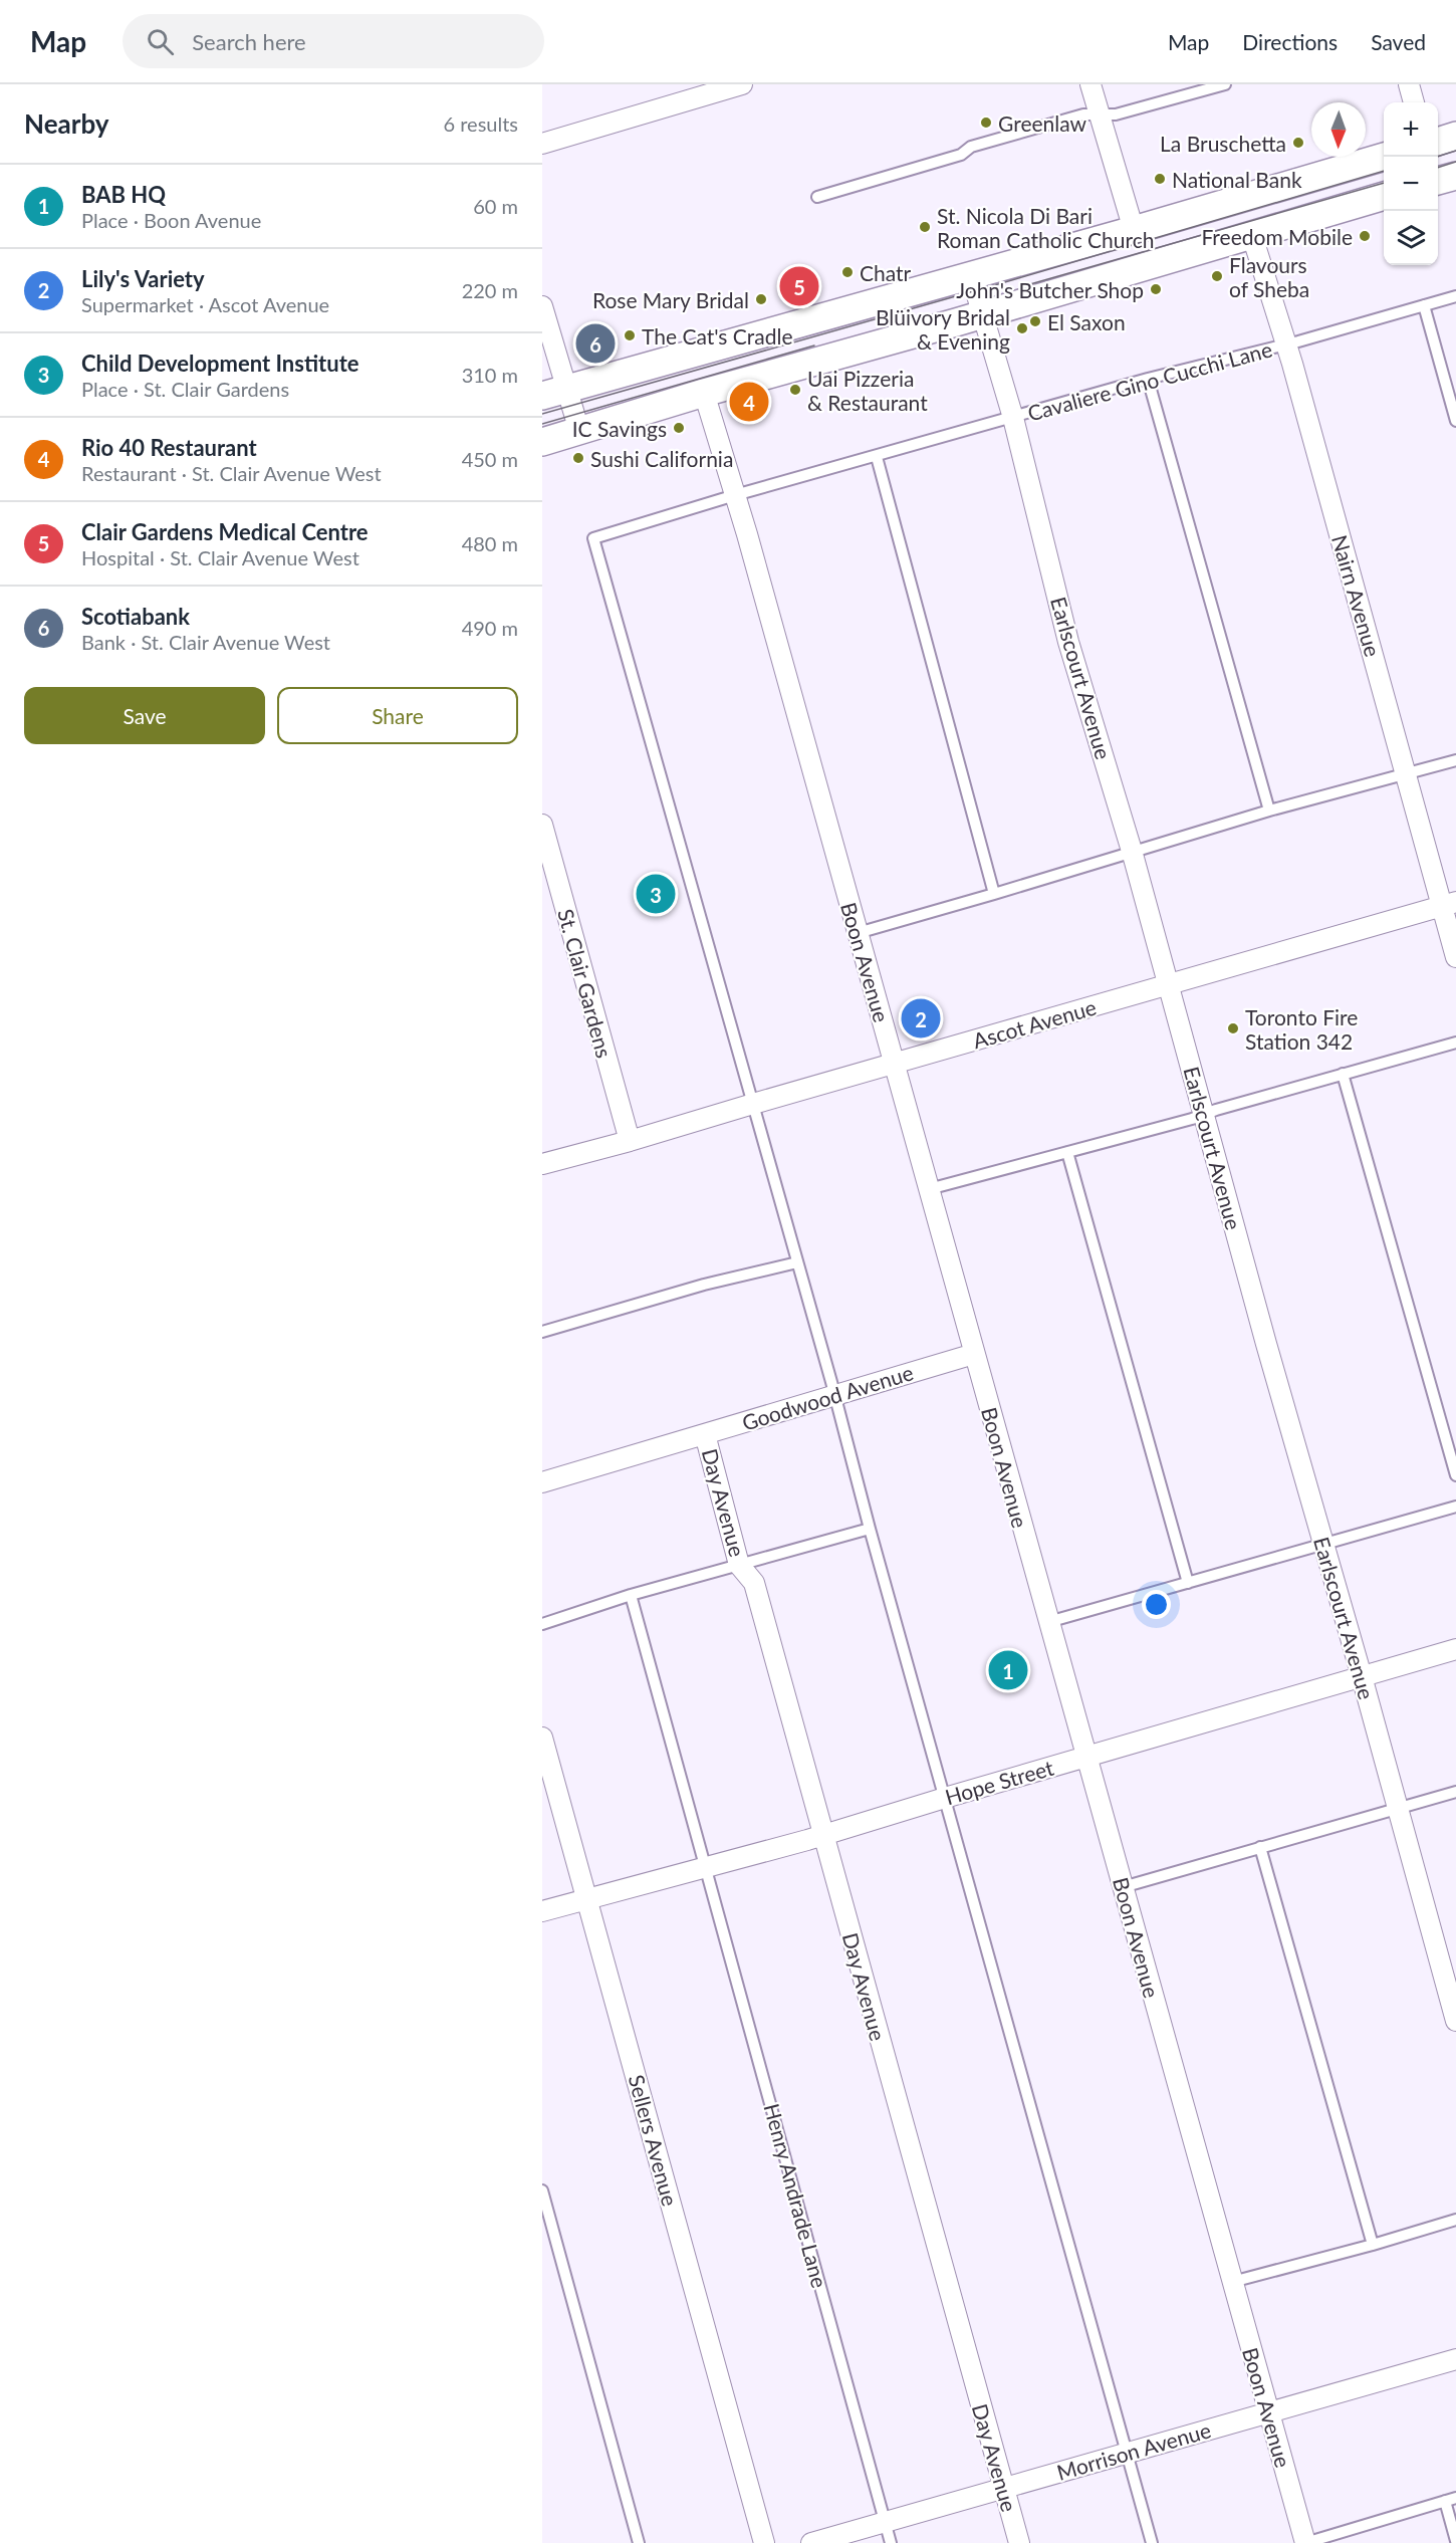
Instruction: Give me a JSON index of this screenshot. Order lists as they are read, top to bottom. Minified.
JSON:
{"streets":{"street":["Nairn Avenue","Earlscourt Avenue","Boon Avenue","St. Clair Gardens","Ascot Avenue","Goodwood Avenue","Day Avenue","Hope Street","Sellers Avenue","Morrison Avenue"],"lane":["Cavaliere Gino Cucchi Lane","Henry Andrade Lane"]},"crossings":[["Cavaliere Gino Cucchi Lane","Nairn Avenue"],["Cavaliere Gino Cucchi Lane","Earlscourt Avenue"],["Cavaliere Gino Cucchi Lane","Boon Avenue"],["Cavaliere Gino Cucchi Lane","Ascot Avenue"],["Nairn Avenue","Ascot Avenue"],["Earlscourt Avenue","Ascot Avenue"],["Earlscourt Avenue","Hope Street"],["Boon Avenue","Ascot Avenue"],["Boon Avenue","Goodwood Avenue"],["Boon Avenue","Hope Street"],["Boon Avenue","Morrison Avenue"],["St. Clair Gardens","Ascot Avenue"],["Goodwood Avenue","Day Avenue"],["Day Avenue","Hope Street"],["Day Avenue","Morrison Avenue"],["Hope Street","Sellers Avenue"],["Hope Street","Henry Andrade Lane"],["Henry Andrade Lane","Morrison Avenue"]],"places":["Greenlaw","La Bruschetta","National Bank","St. Nicola Di Bari Roman Catholic Church","Freedom Mobile","Chatr","Flavours of Sheba","John's Butcher Shop","Rose Mary Bridal","El Saxon","Blüivory Bridal & Evening","The Cat's Cradle","Uai Pizzeria & Restaurant","IC Savings","Sushi California","Toronto Fire Station 342"],"north":"bottom","page":{"header":"Map","search":"Search here","nav":["Map","Directions","Saved"],"heading":["Nearby","6 results"],"map_buttons":["+","−"],"list":[{"mark":"1","name":"BAB HQ","note":"Place · Boon Avenue","value":"60 m"},{"mark":"2","name":"Lily's Variety","note":"Supermarket · Ascot Avenue","value":"220 m"},{"mark":"3","name":"Child Development Institute","note":"Place · St. Clair Gardens","value":"310 m"},{"mark":"4","name":"Rio 40 Restaurant","note":"Restaurant · St. Clair Avenue West","value":"450 m"},{"mark":"5","name":"Clair Gardens Medical Centre","note":"Hospital · St. Clair Avenue West","value":"480 m"},{"mark":"6","name":"Scotiabank","note":"Bank · St. Clair Avenue West","value":"490 m"}],"pins":["5","6","4","3","2","1"],"buttons":["Save","Share"]}}
